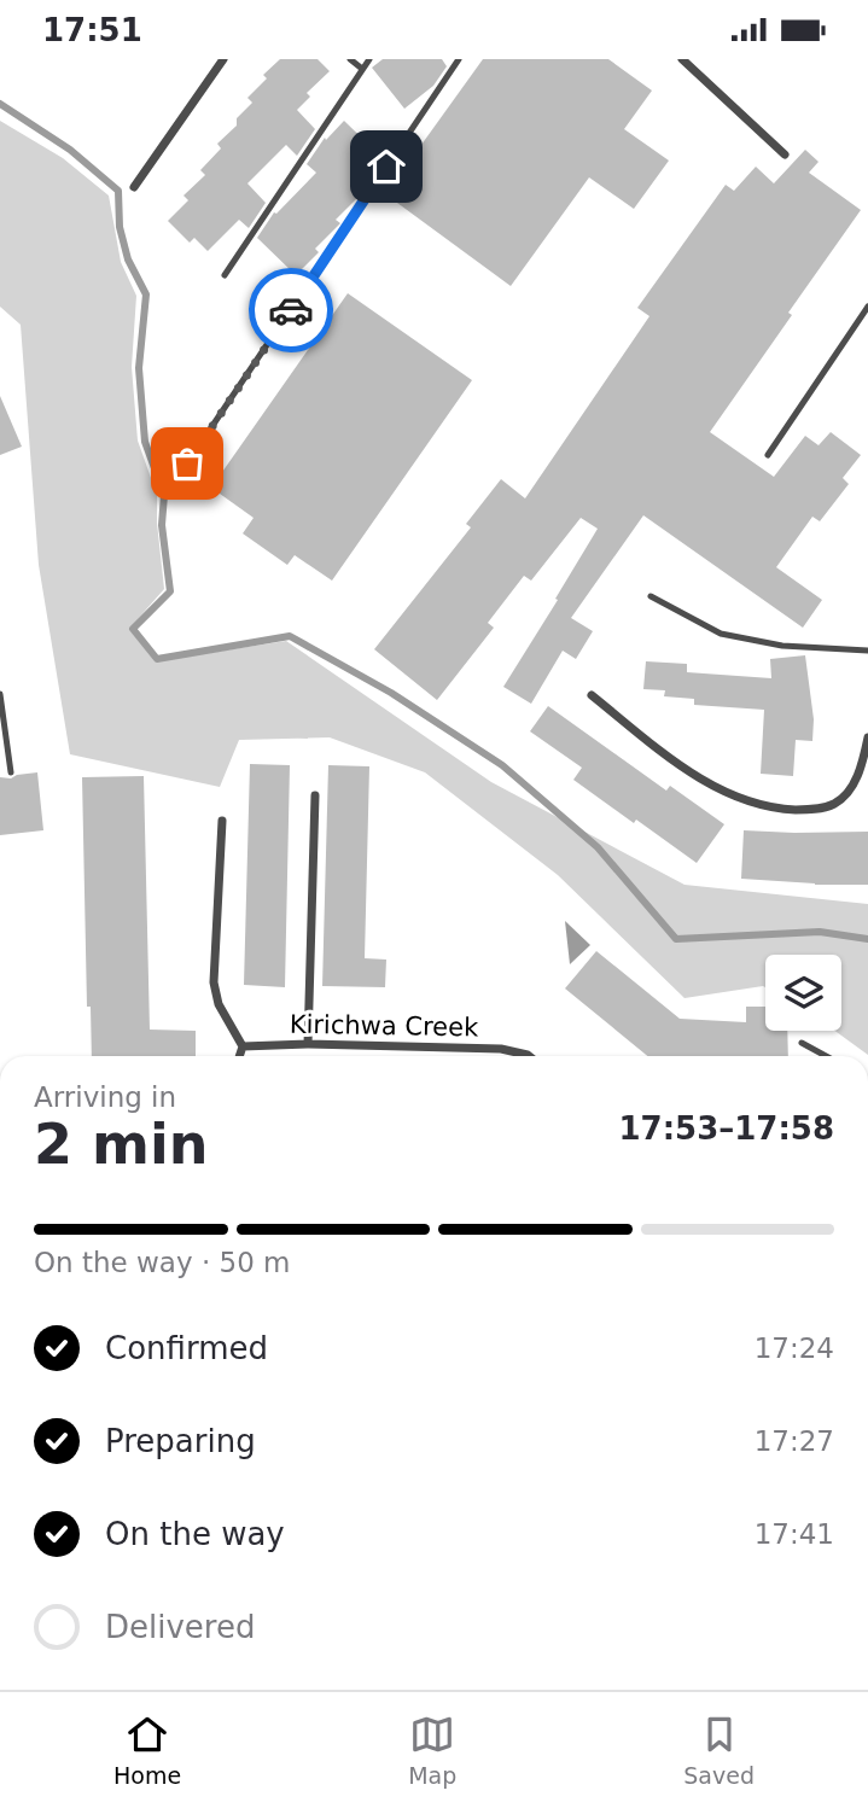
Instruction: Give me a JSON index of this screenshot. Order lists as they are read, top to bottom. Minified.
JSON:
{"streets":{"street":["Kirichwa Creek"]},"page":{"status":"17:51","heading":["2 min","Arriving in","17:53–17:58"],"bar":"On the way · 50 m","list":[["Confirmed","17:24"],["Preparing","17:27"],["On the way","17:41"],"Delivered"],"tabs":["Home","Map","Saved"]}}
